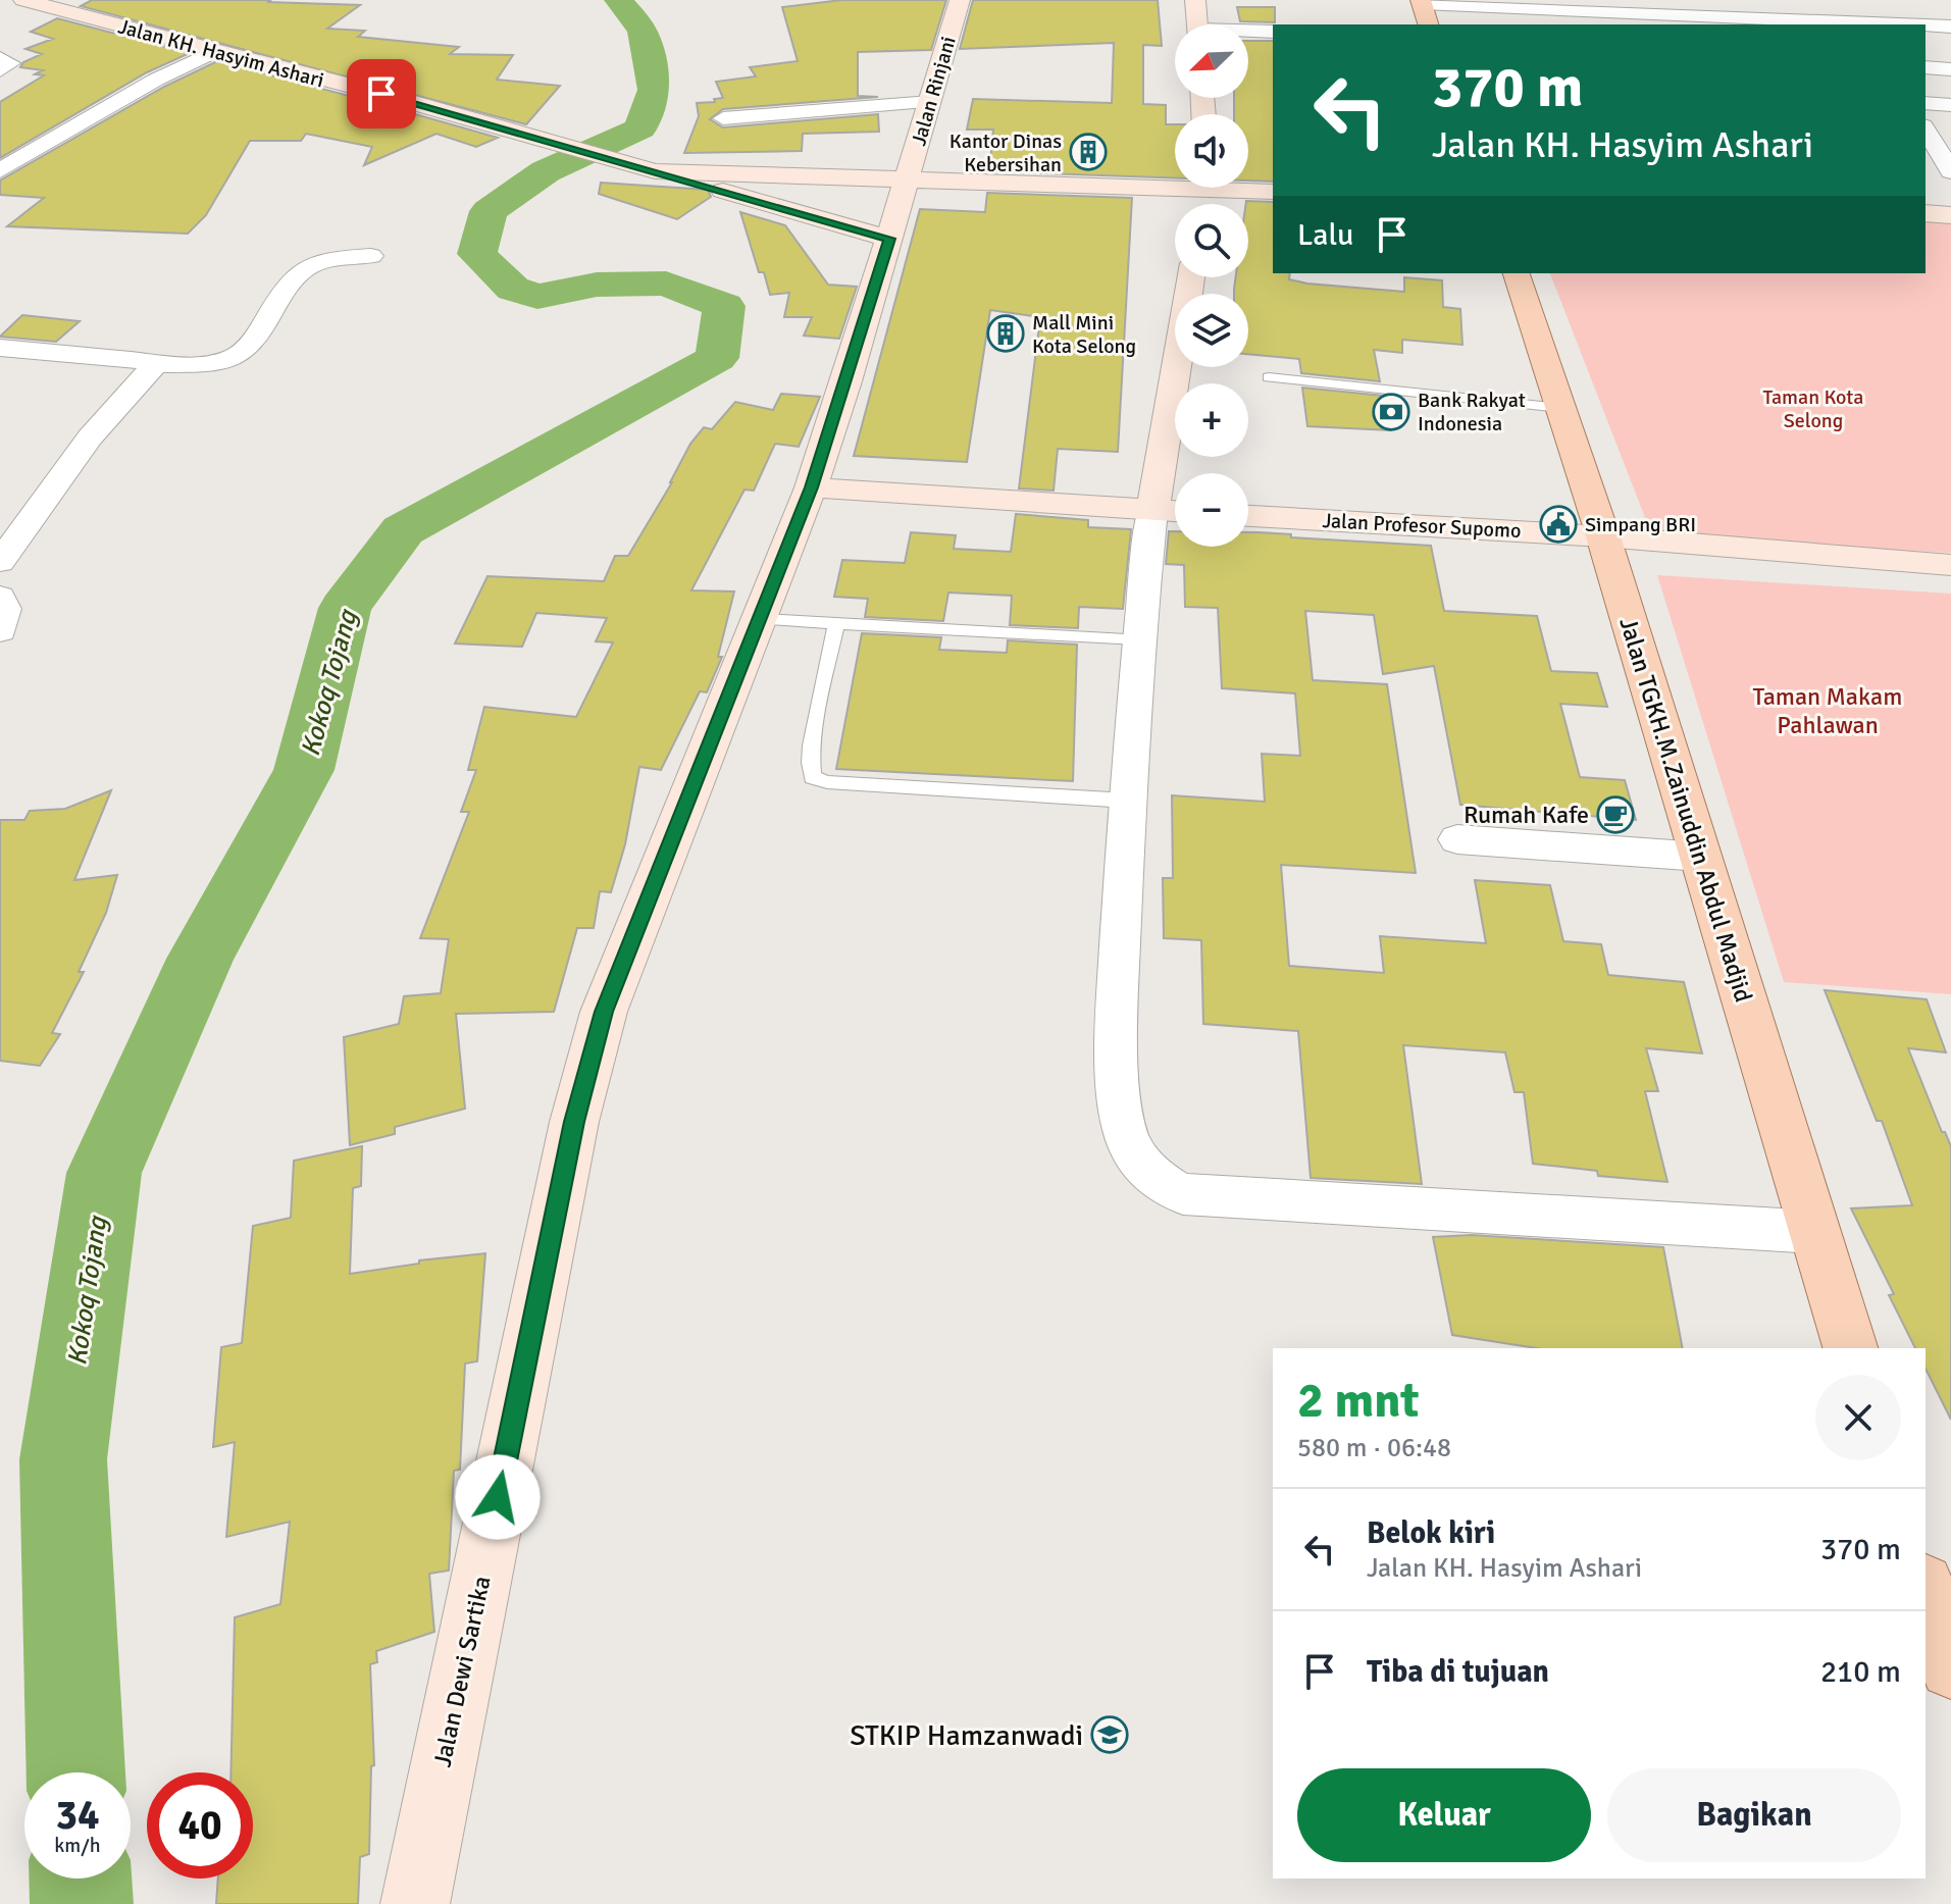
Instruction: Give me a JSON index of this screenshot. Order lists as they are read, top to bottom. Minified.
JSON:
{"streets":{"main road":["Jalan TGKH.M.Zainuddin Abdul Madjid"],"street":["Jalan KH. Hasyim Ashari","Jalan Rinjani","Jalan Profesor Supomo","Jalan Dewi Sartika"]},"crossings":[["Jalan KH. Hasyim Ashari","Jalan Rinjani"],["Jalan KH. Hasyim Ashari","Jalan Dewi Sartika"],["Jalan Rinjani","Jalan Dewi Sartika"],["Jalan Profesor Supomo","Jalan TGKH.M.Zainuddin Abdul Madjid"]],"water":["Kokoq Tojang"],"parks":["Taman Kota Selong","Taman Makam Pahlawan"],"places":{"building":["Kantor Dinas Kebersihan","Mall Mini Kota Selong"],"bank":["Bank Rakyat Indonesia"],"public building":["Simpang BRI"],"cafe":["Rumah Kafe"],"school or university":["STKIP Hamzanwadi"]},"north":"bottom left","page":{"map_buttons":["+","−"],"turn":["370 m","Jalan KH. Hasyim Ashari"],"then":"Lalu","heading":["2 mnt","580 m · 06:48"],"list":[{"name":"Belok kiri","note":"Jalan KH. Hasyim Ashari","value":"370 m"},{"name":"Tiba di tujuan","value":"210 m"}],"buttons":["Keluar","Bagikan"],"speed":"34 km/h","limit":"40"}}
